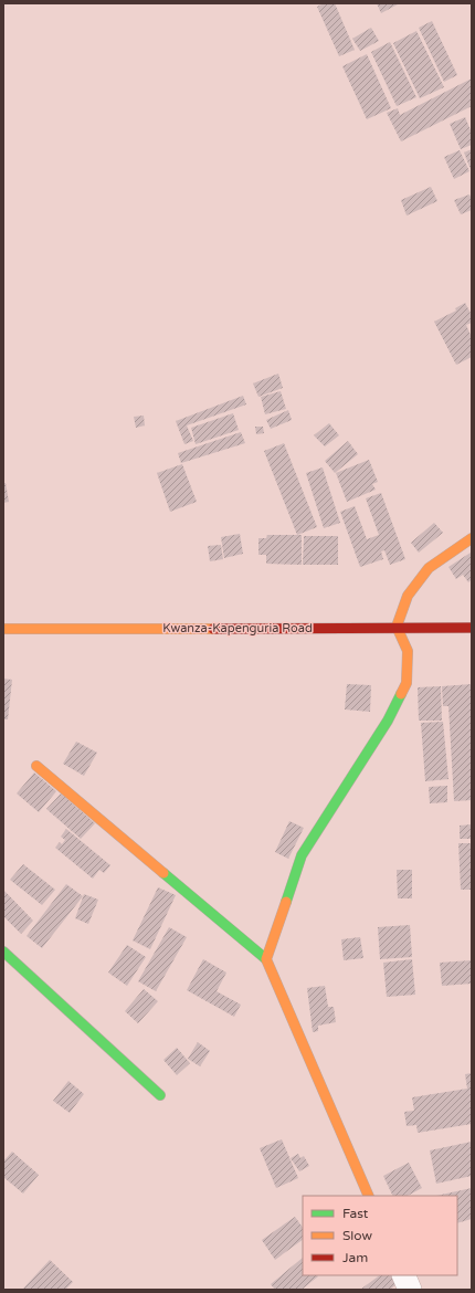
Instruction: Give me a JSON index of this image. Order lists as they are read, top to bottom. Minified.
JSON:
{"streets":{"street":["Kwanza-Kapenguria Road"]},"legend":["Fast","Slow","Jam"]}
